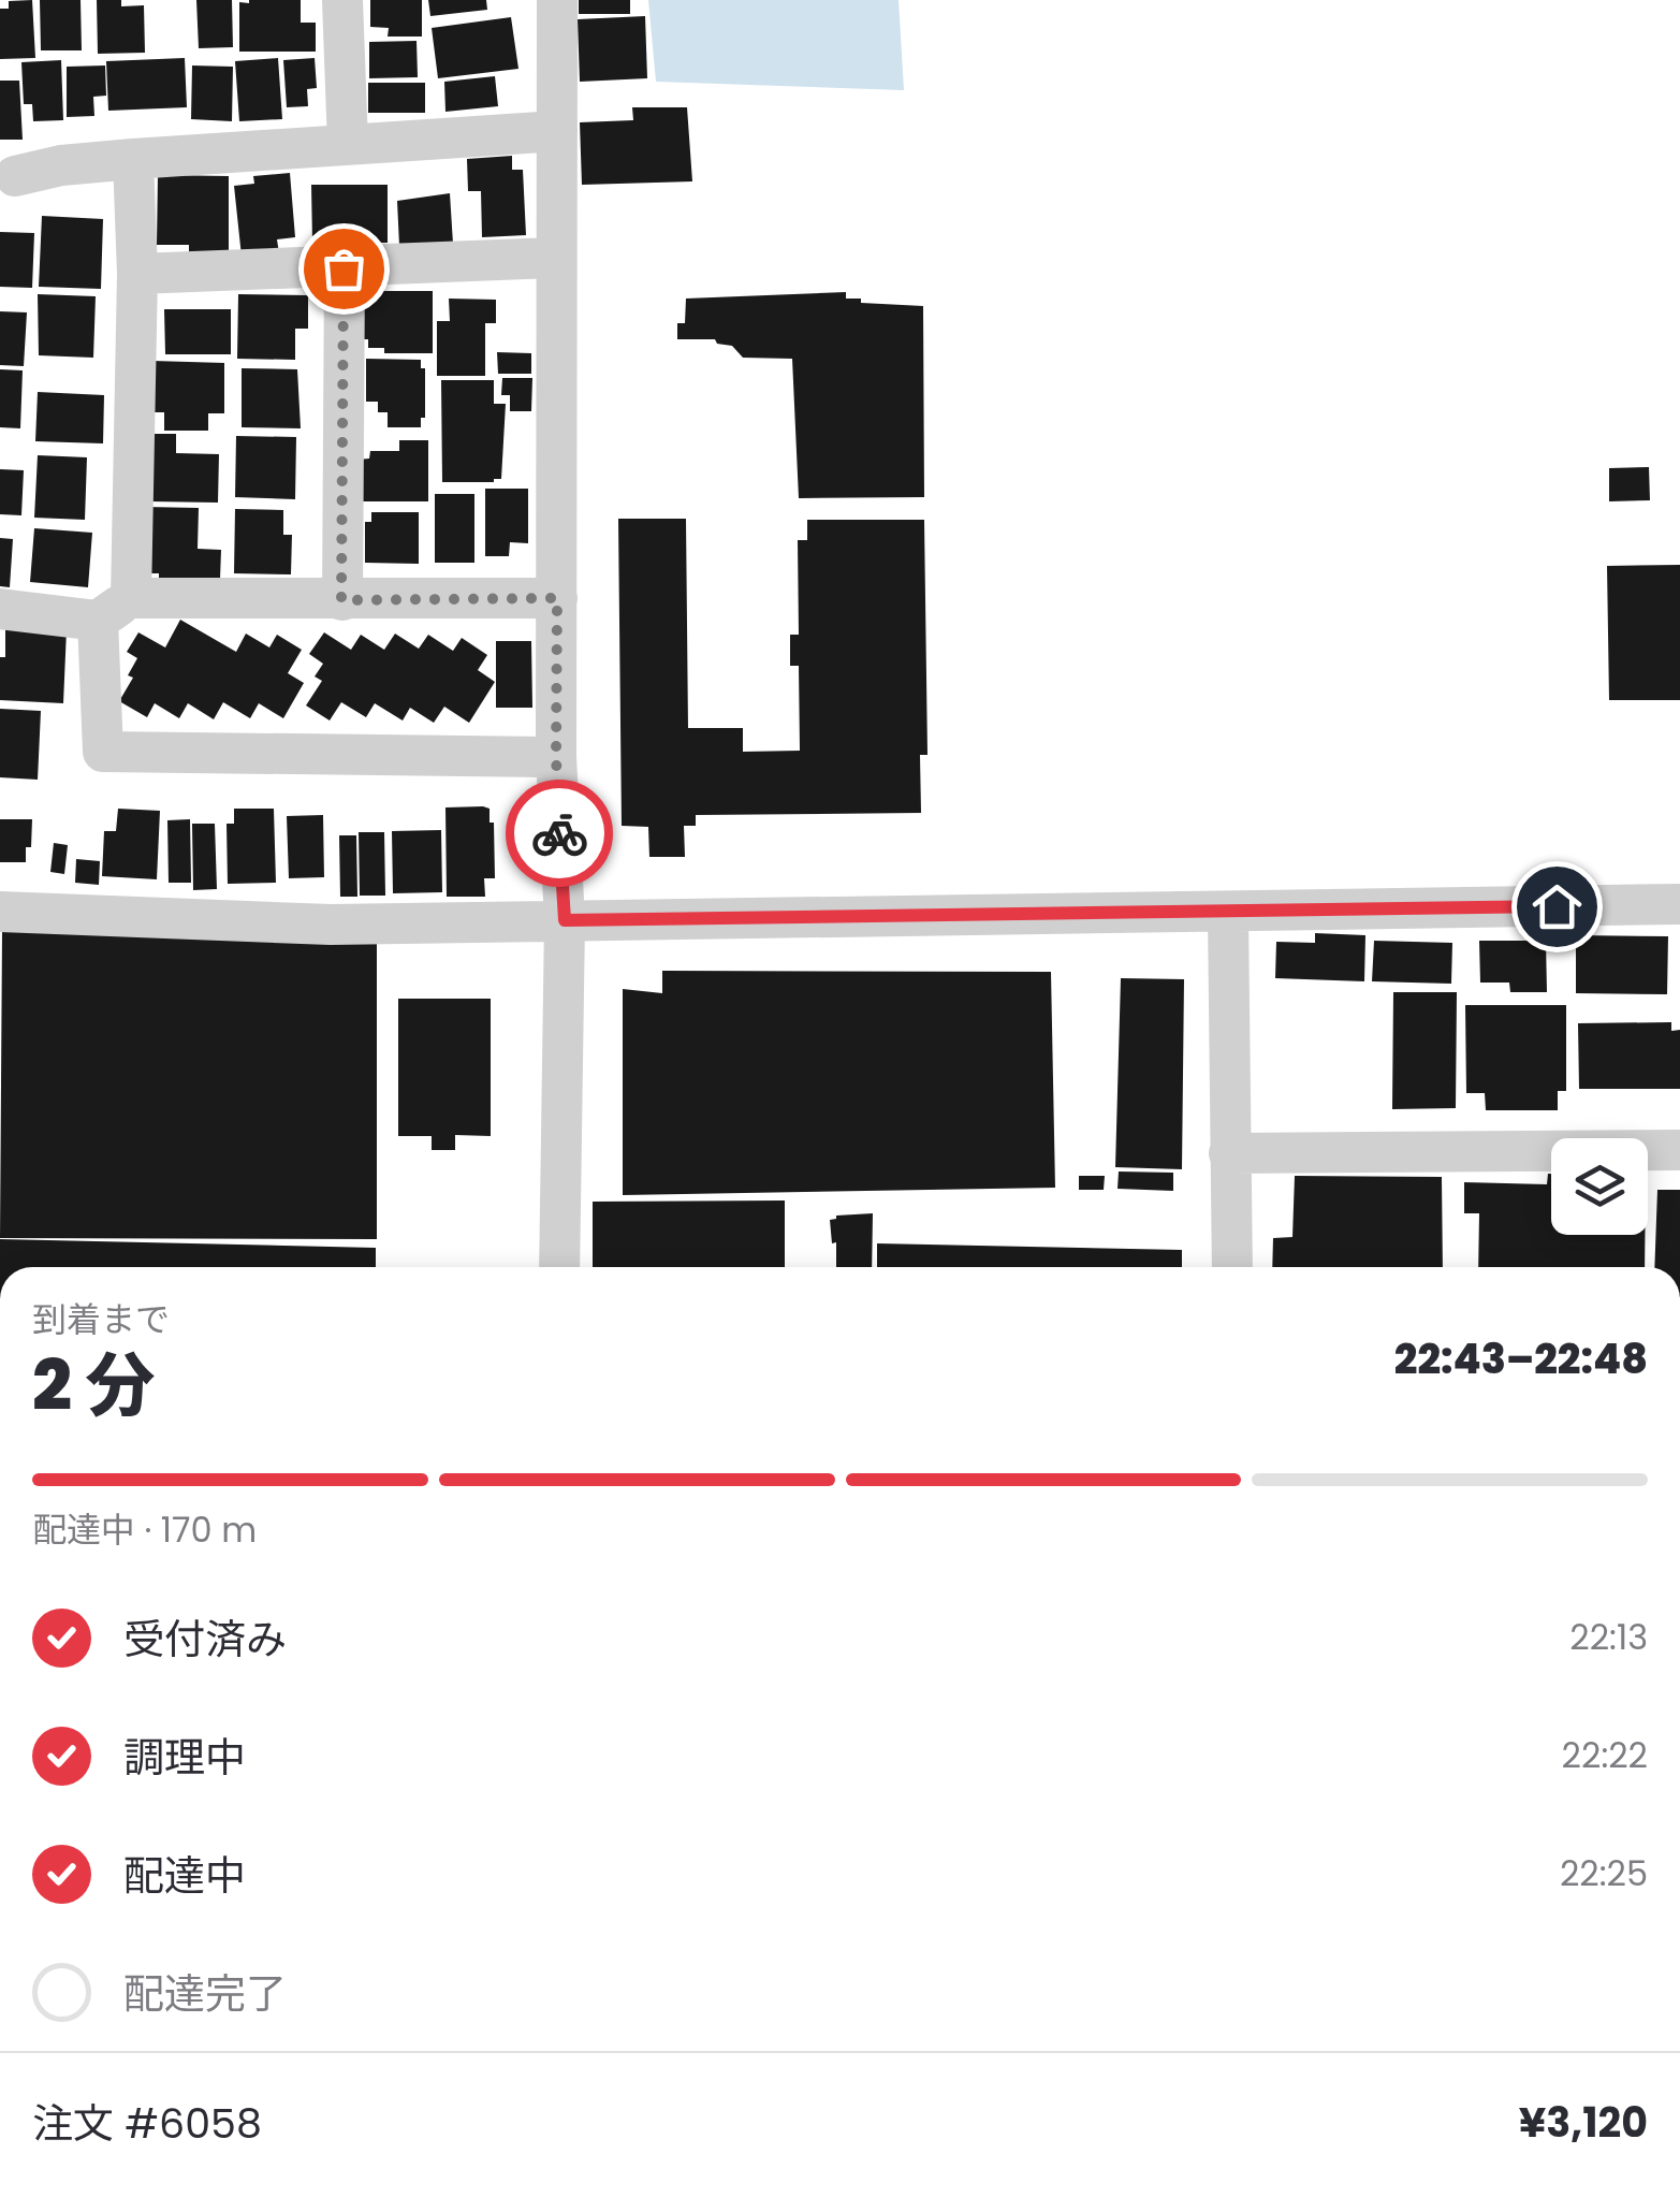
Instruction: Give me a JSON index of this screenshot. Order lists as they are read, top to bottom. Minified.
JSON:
{"page":{"heading":["2 分","到着まで","22:43–22:48"],"panel":["注文 #6058","¥3,120"],"bar":"配達中 · 170 m","list":[["受付済み","22:13"],["調理中","22:22"],["配達中","22:25"],"配達完了"]}}
